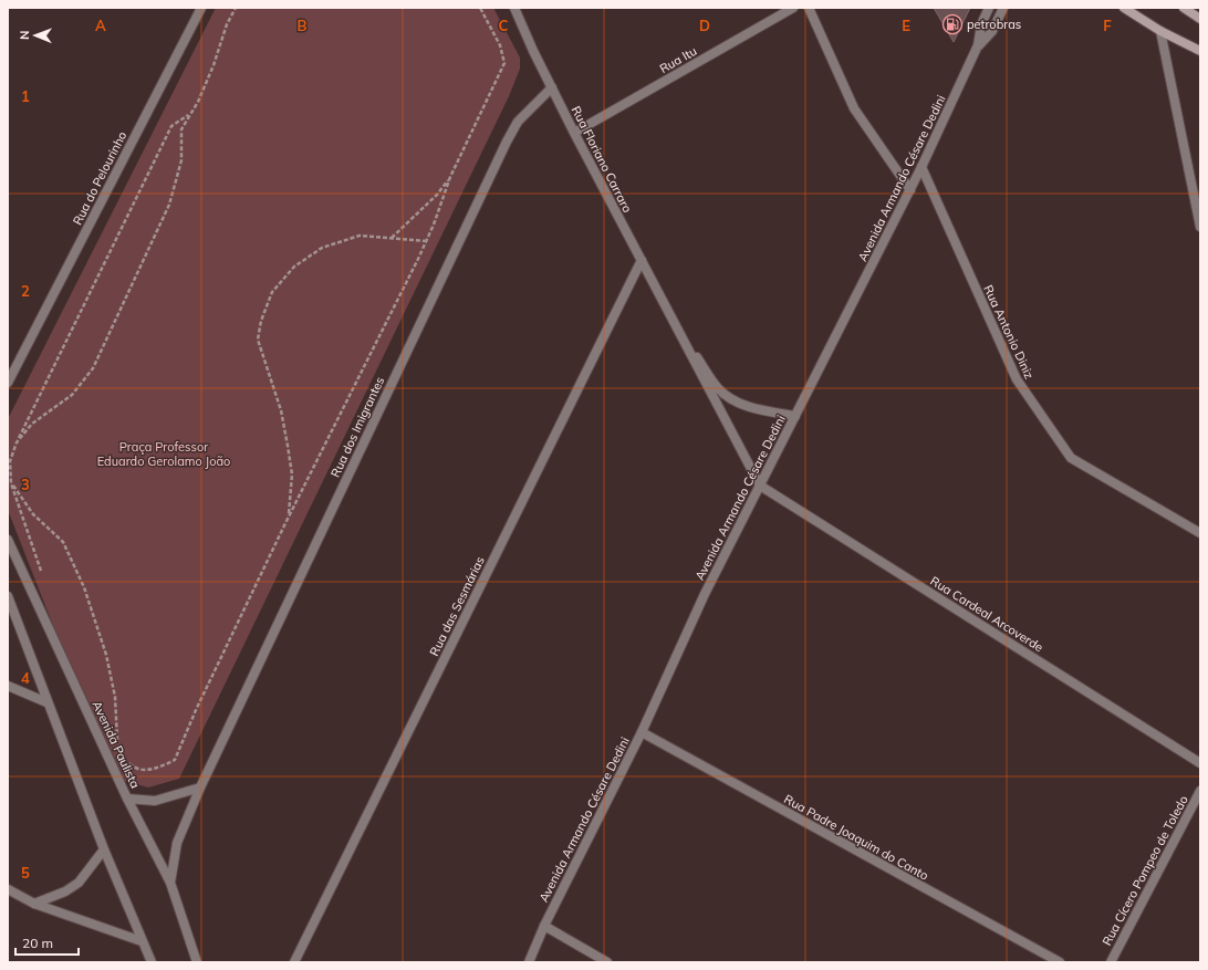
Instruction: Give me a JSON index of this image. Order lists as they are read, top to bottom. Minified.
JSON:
{"streets":{"street":["Rua Itu","Rua Floriano Carraro","Rua do Pelourinho","Avenida Armando Césare Dedini","Rua Antonio Diniz","Rua dos Imigrantes","Rua das Sesmárias","Rua Cardeal Arcoverde","Avenida Paulista","Rua Padre Joaquim do Canto","Rua Cícero Pompeo de Toledo"]},"crossings":[["Rua Itu","Rua Floriano Carraro"],["Rua Floriano Carraro","Avenida Armando Césare Dedini"],["Rua Floriano Carraro","Rua dos Imigrantes"],["Rua Floriano Carraro","Rua das Sesmárias"],["Rua Floriano Carraro","Rua Cardeal Arcoverde"],["Avenida Armando Césare Dedini","Rua Antonio Diniz"],["Avenida Armando Césare Dedini","Rua Cardeal Arcoverde"],["Avenida Armando Césare Dedini","Rua Padre Joaquim do Canto"],["Rua dos Imigrantes","Avenida Paulista"]],"parks":["Praça Professor Eduardo Gerolamo João"],"places":{"fuel station":["petrobras"]},"scale_bar":"20 m","north":"left","grid":{"columns":["A","B","C","D","E","F"],"rows":["1","2","3","4","5"]}}
